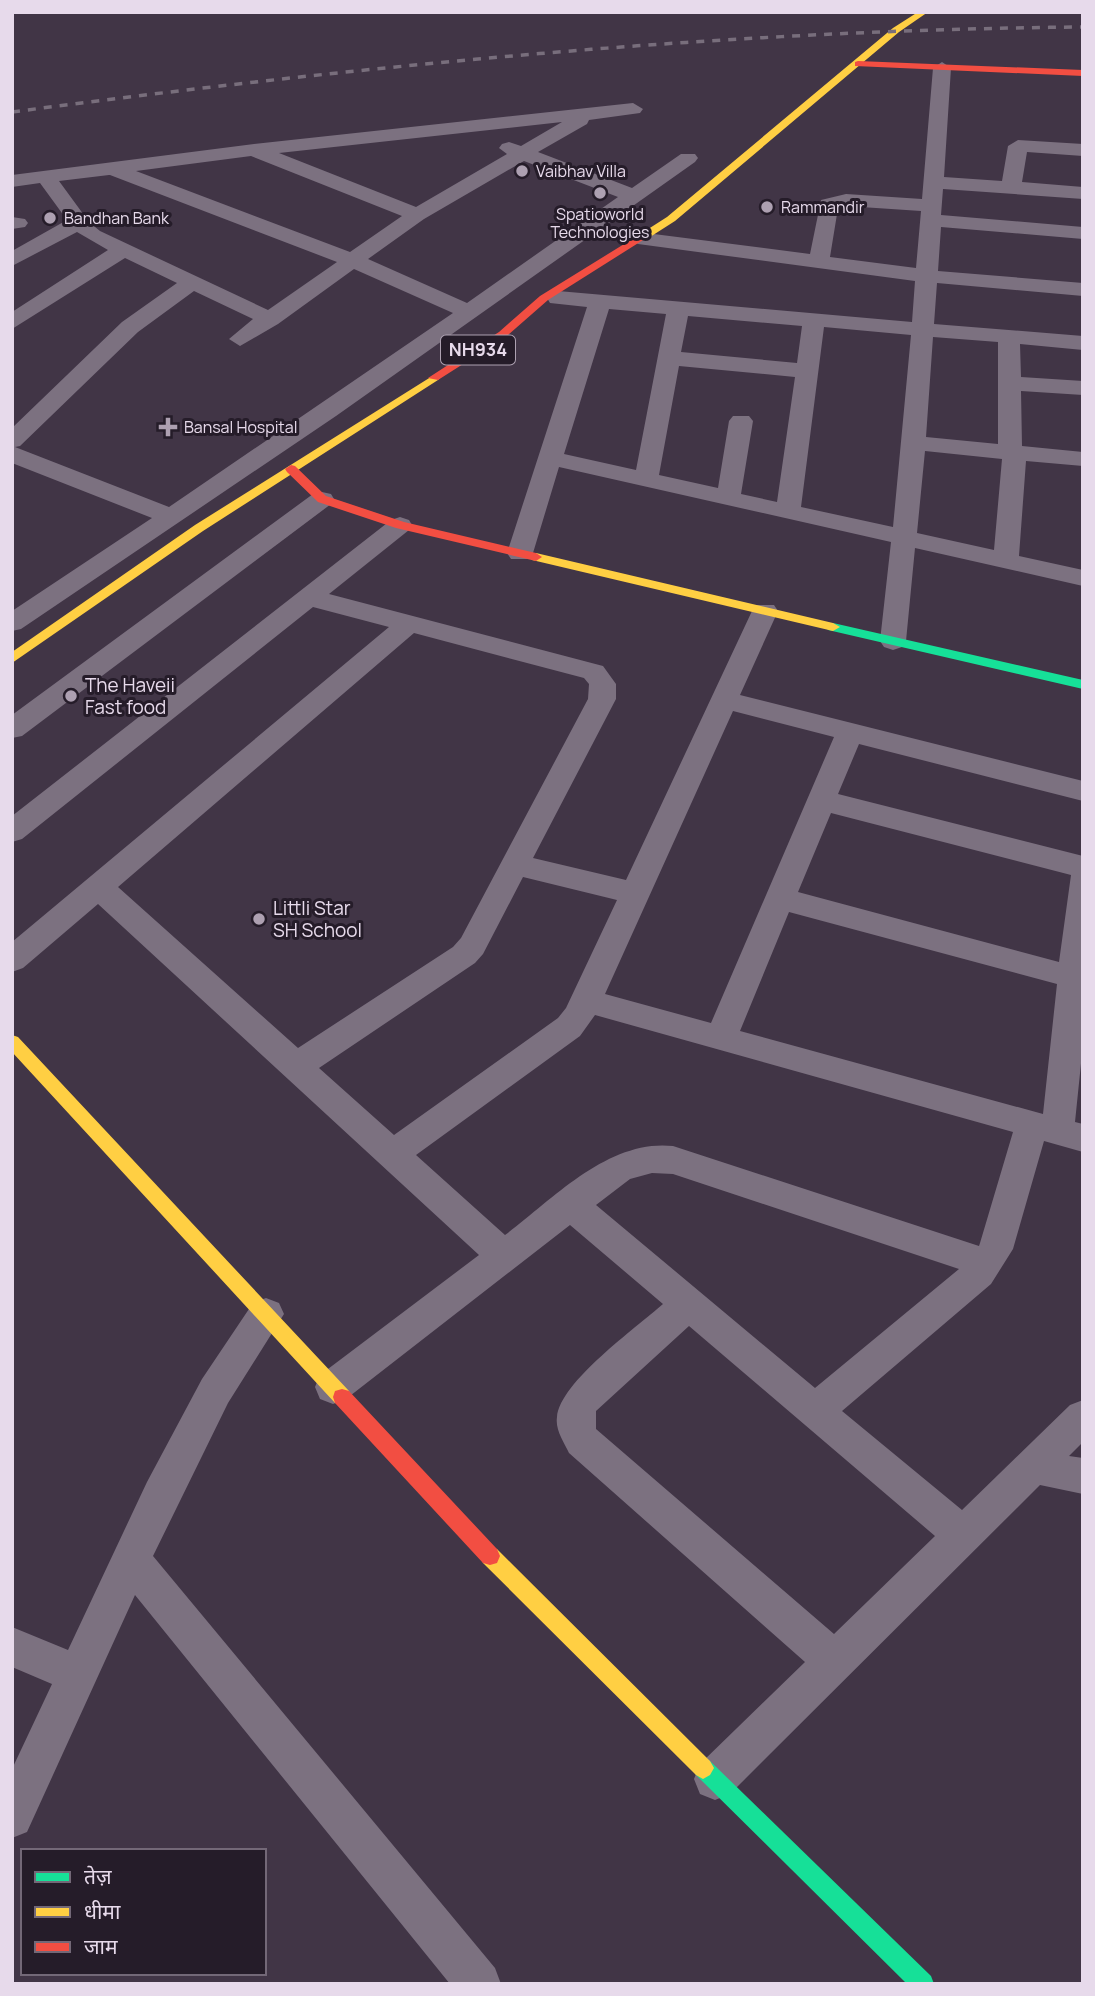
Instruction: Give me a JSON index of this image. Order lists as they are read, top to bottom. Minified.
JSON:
{"streets":{"main road":["NH934"]},"places":{"other":["Vaibhav Villa","Spatioworld Technologies","Rammandir","Bandhan Bank","The Haveii Fast food","Littli Star SH School"],"health":["Bansal Hospital"]},"legend":["तेज़","धीमा","जाम"]}
